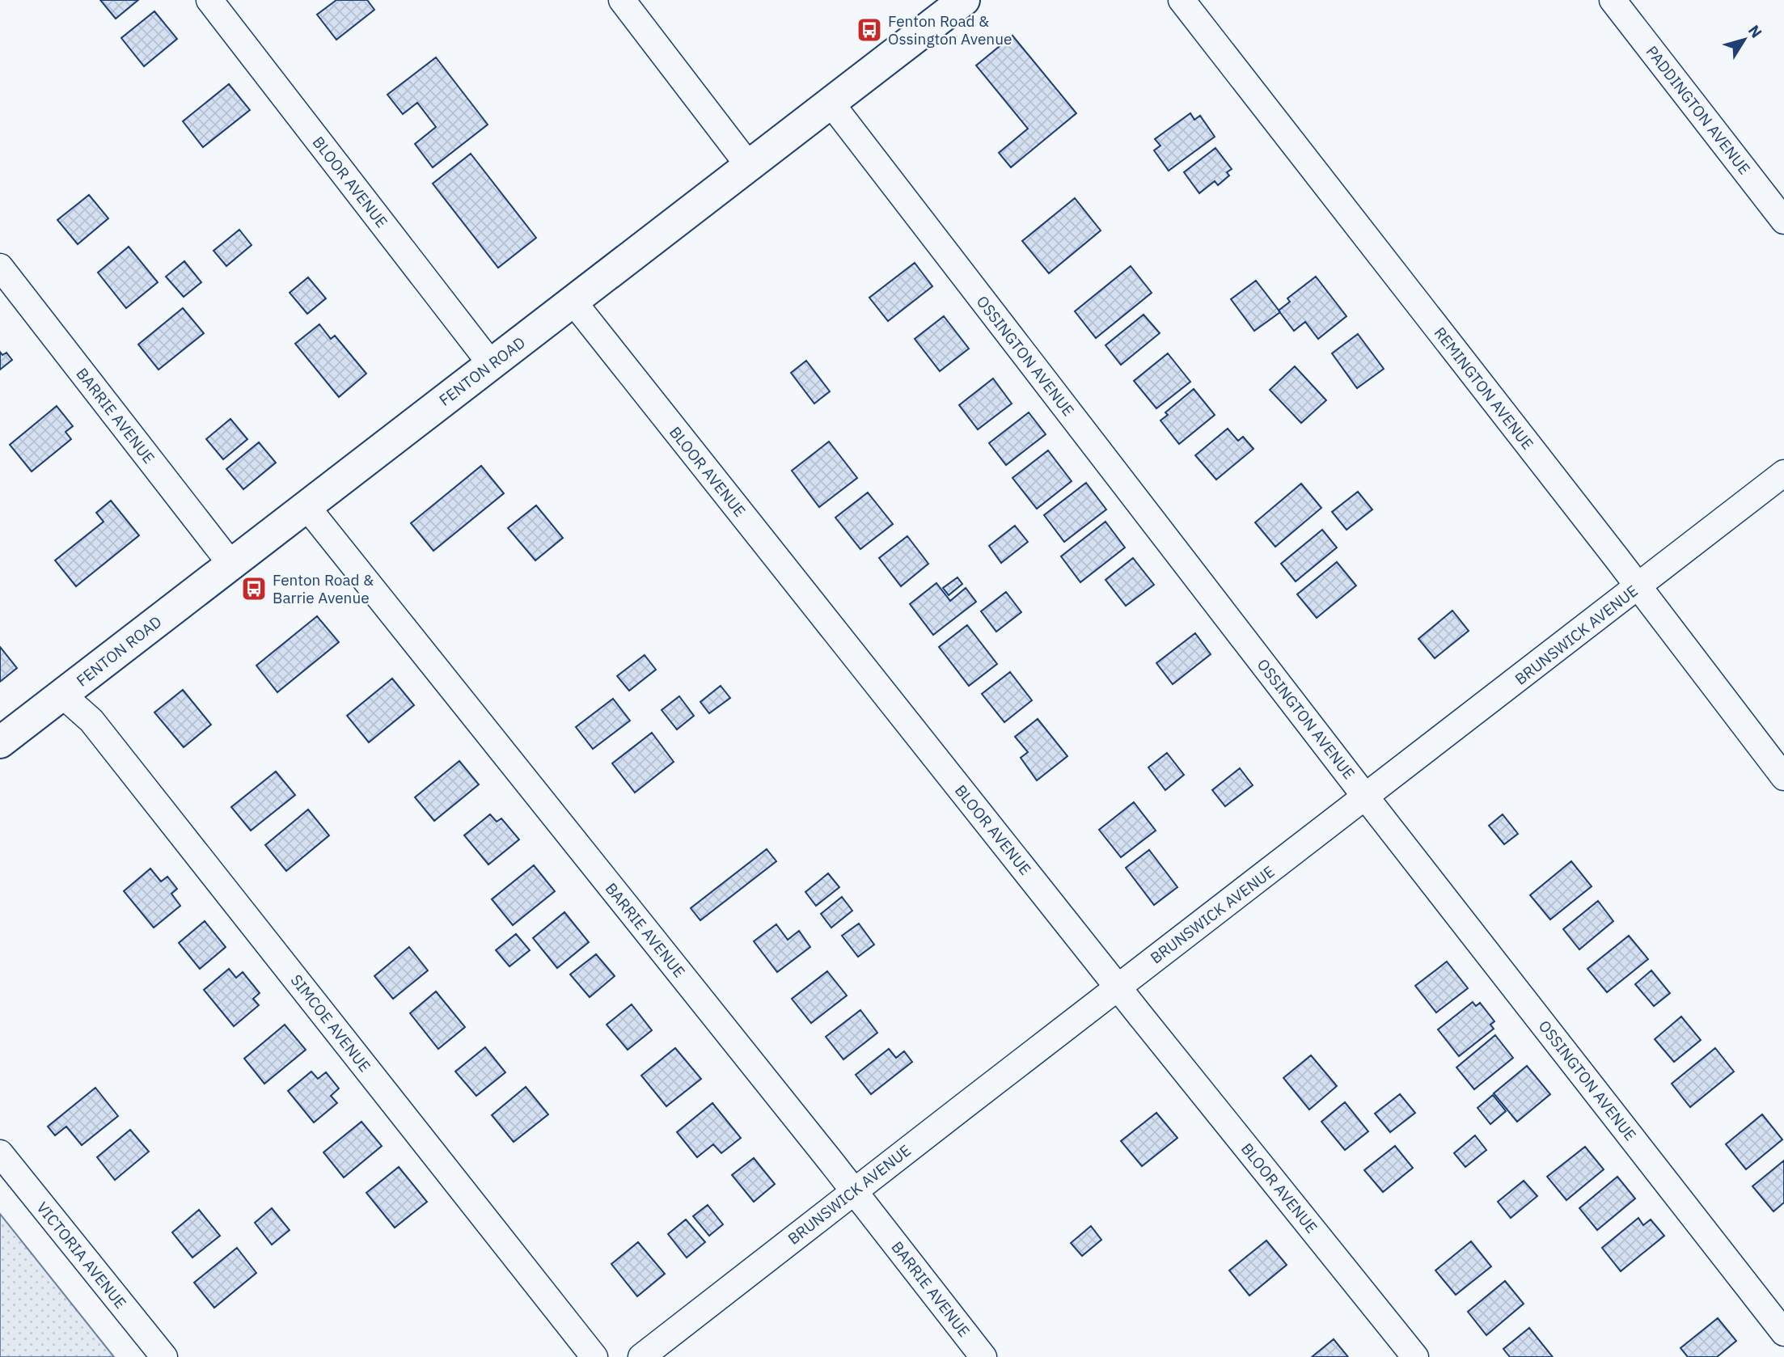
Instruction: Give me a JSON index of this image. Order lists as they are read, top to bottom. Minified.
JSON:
{"streets":{"street":["PADDINGTON AVENUE","BLOOR AVENUE","OSSINGTON AVENUE","FENTON ROAD","REMINGTON AVENUE","BARRIE AVENUE","BRUNSWICK AVENUE","SIMCOE AVENUE","VICTORIA AVENUE"]},"crossings":[["BLOOR AVENUE","FENTON ROAD"],["BLOOR AVENUE","BRUNSWICK AVENUE"],["OSSINGTON AVENUE","FENTON ROAD"],["OSSINGTON AVENUE","BRUNSWICK AVENUE"],["FENTON ROAD","BARRIE AVENUE"],["FENTON ROAD","SIMCOE AVENUE"],["REMINGTON AVENUE","BRUNSWICK AVENUE"],["BARRIE AVENUE","BRUNSWICK AVENUE"]],"places":{"bus stop":["Fenton Road & Ossington Avenue","Fenton Road & Barrie Avenue"]},"north":"top right"}
